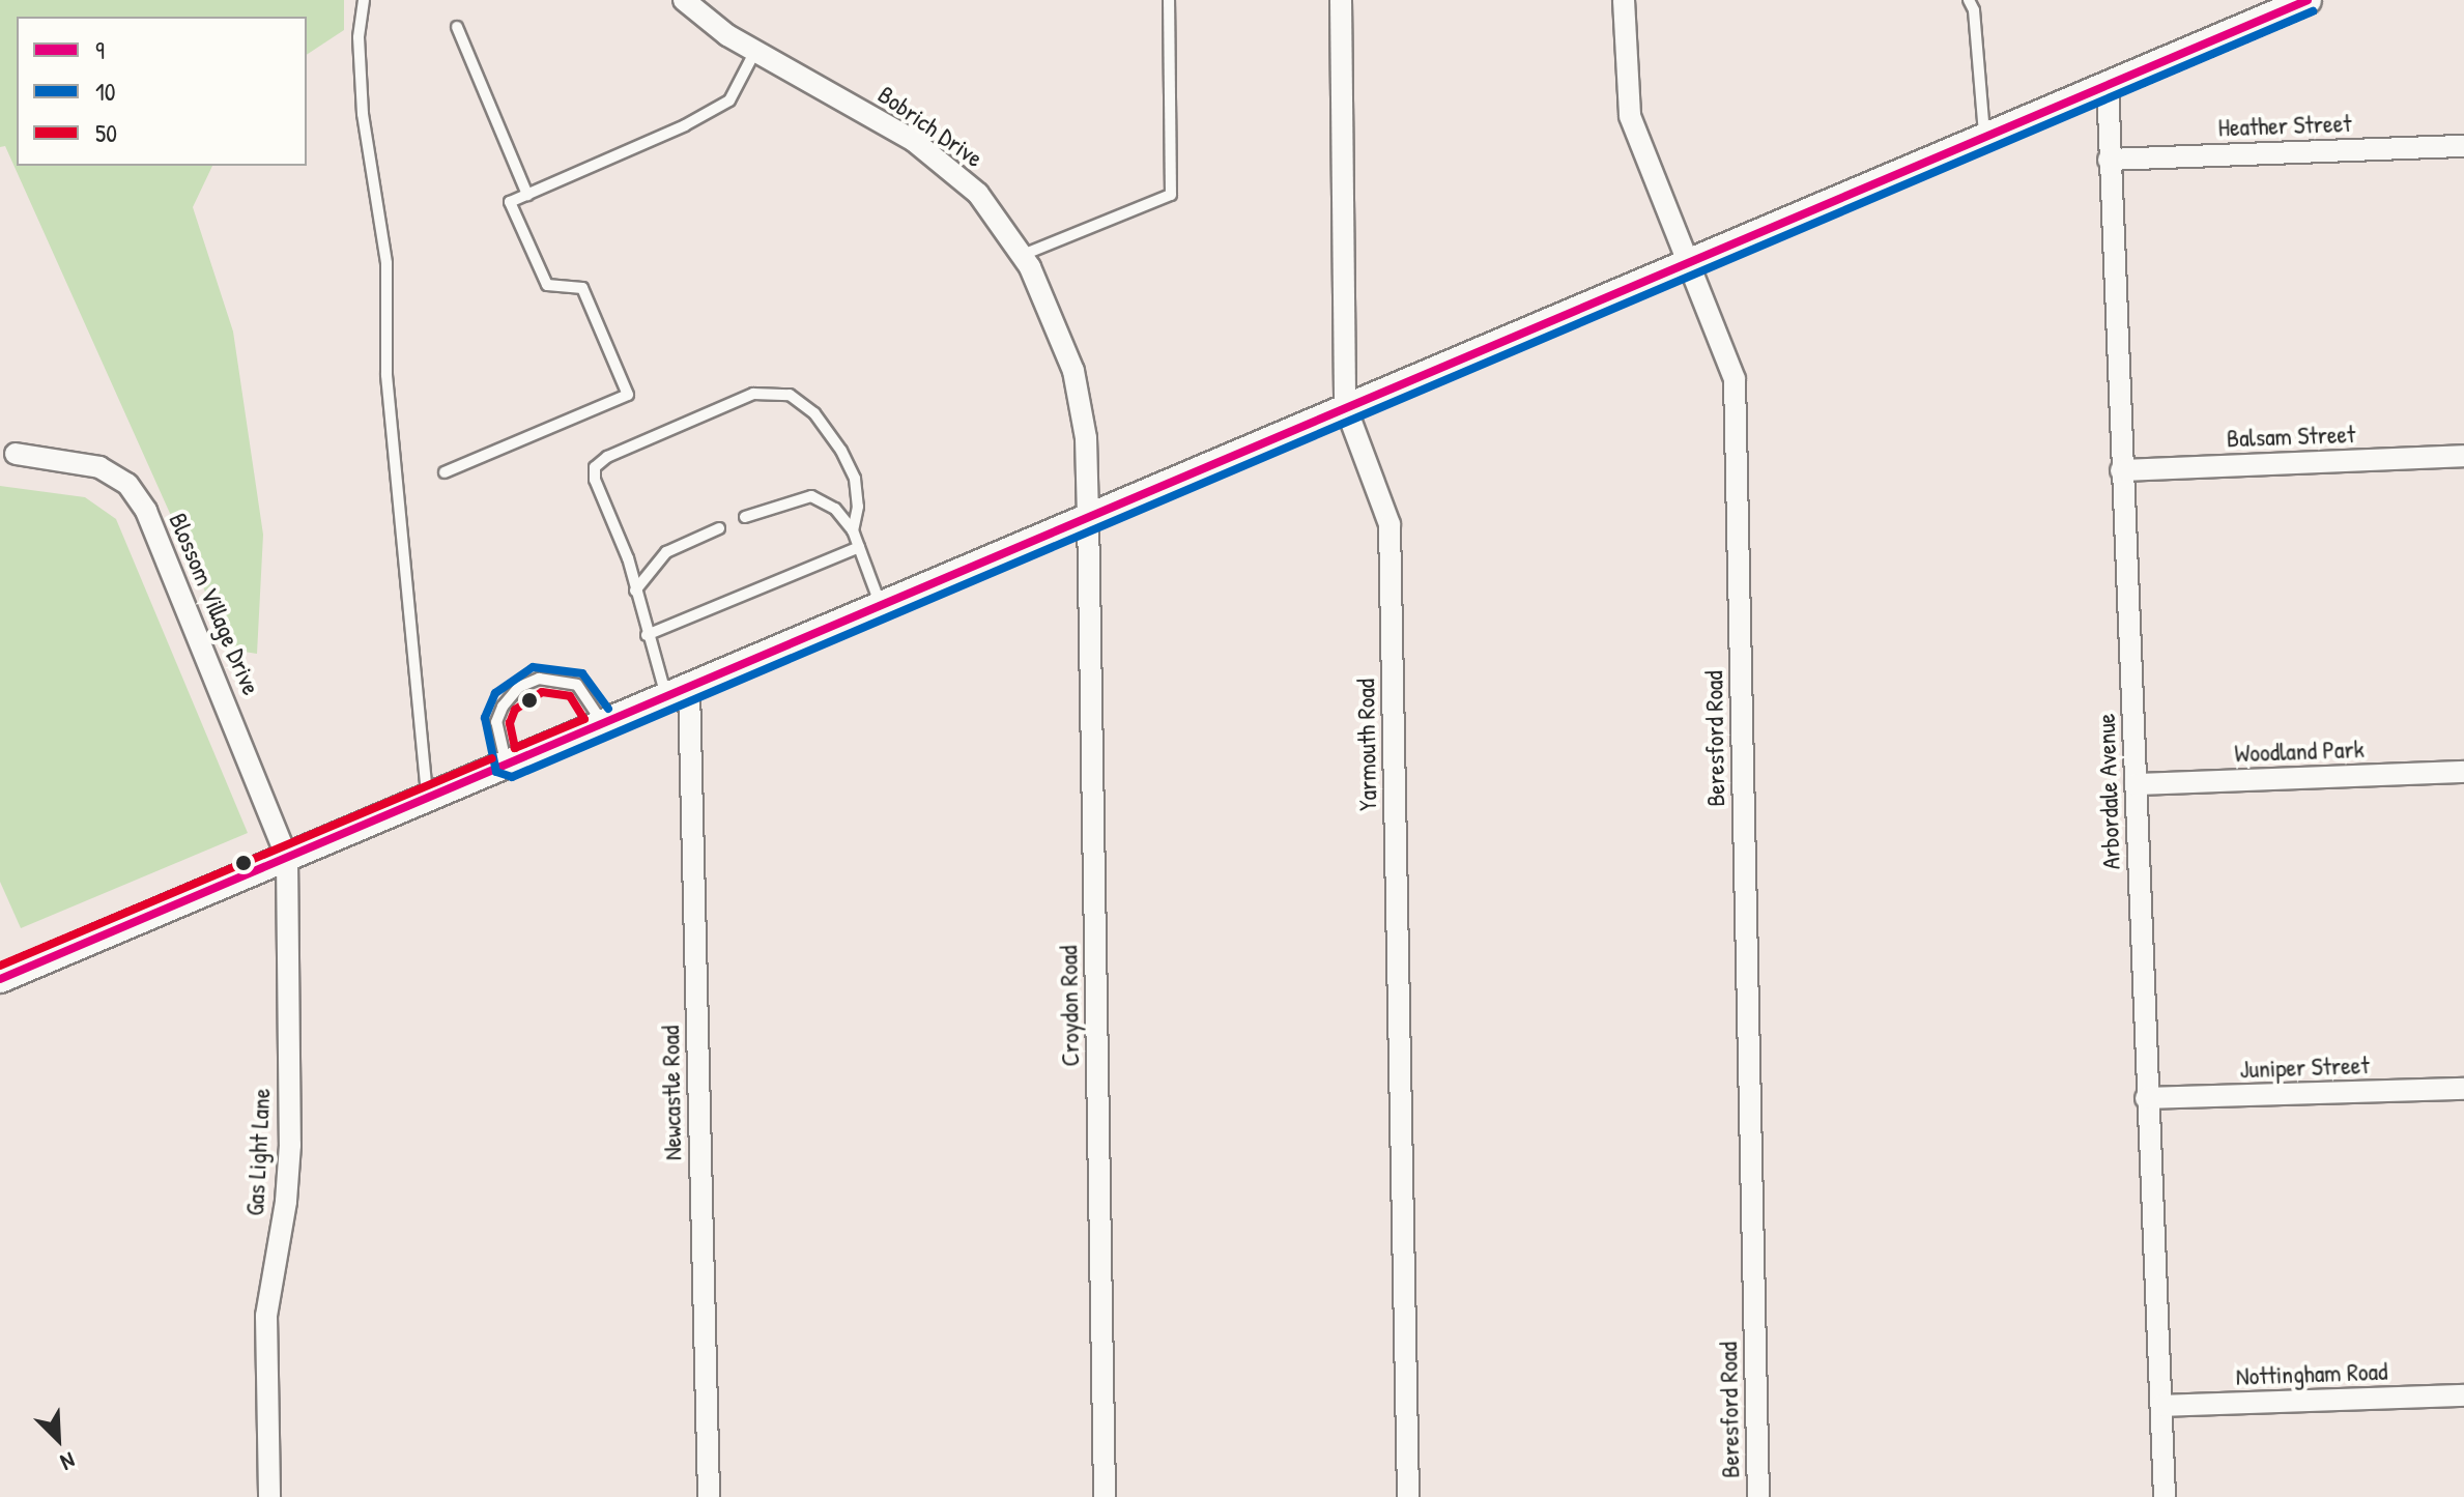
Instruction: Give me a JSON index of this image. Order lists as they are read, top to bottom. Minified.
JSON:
{"streets":{"street":["Heather Street","Bobrich Drive","Balsam Street","Blossom Village Drive","Beresford Road","Yarmouth Road","Woodland Park","Arbordale Avenue","Croydon Road","Juniper Street","Newcastle Road","Gas Light Lane","Nottingham Road"]},"crossings":[["Heather Street","Arbordale Avenue"],["Bobrich Drive","Croydon Road"],["Balsam Street","Arbordale Avenue"],["Blossom Village Drive","Gas Light Lane"],["Woodland Park","Arbordale Avenue"],["Arbordale Avenue","Juniper Street"],["Arbordale Avenue","Nottingham Road"]],"lines":["transit line 9","transit line 10","transit line 50"],"legend":["9","10","50"],"north":"bottom right"}
